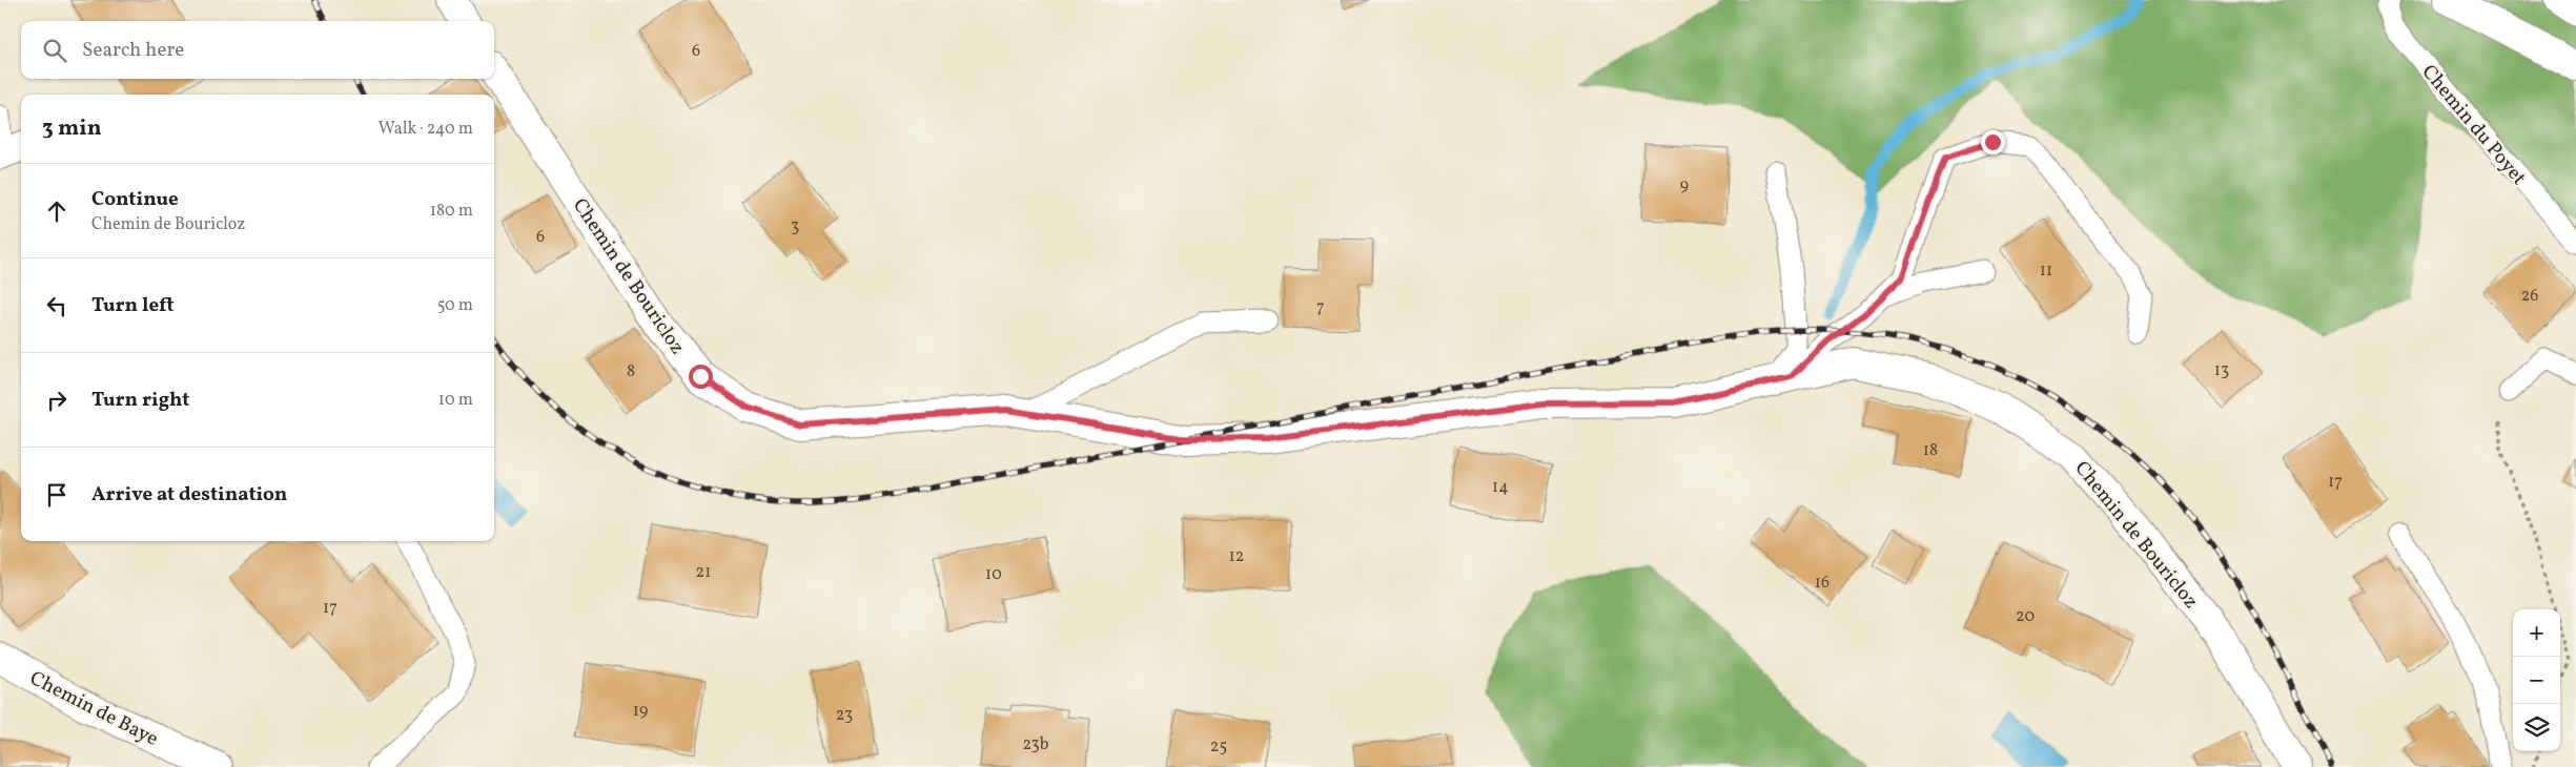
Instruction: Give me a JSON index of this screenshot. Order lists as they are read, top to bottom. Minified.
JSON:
{"streets":{"street":["Chemin de Bouricloz","Chemin de Baye"],"lane":["Chemin du Poyet"]},"house_numbers":["6","9","3","6","11","26","7","13","8","18","17","14","12","21","10","16","17","20","19","23","23b","25"],"page":{"search":"Search here","heading":["3 min","Walk · 240 m"],"list":[["Continue","Chemin de Bouricloz","180 m"],["Turn left","50 m"],["Turn right","10 m"],"Arrive at destination"],"map_buttons":["+","−"]}}
